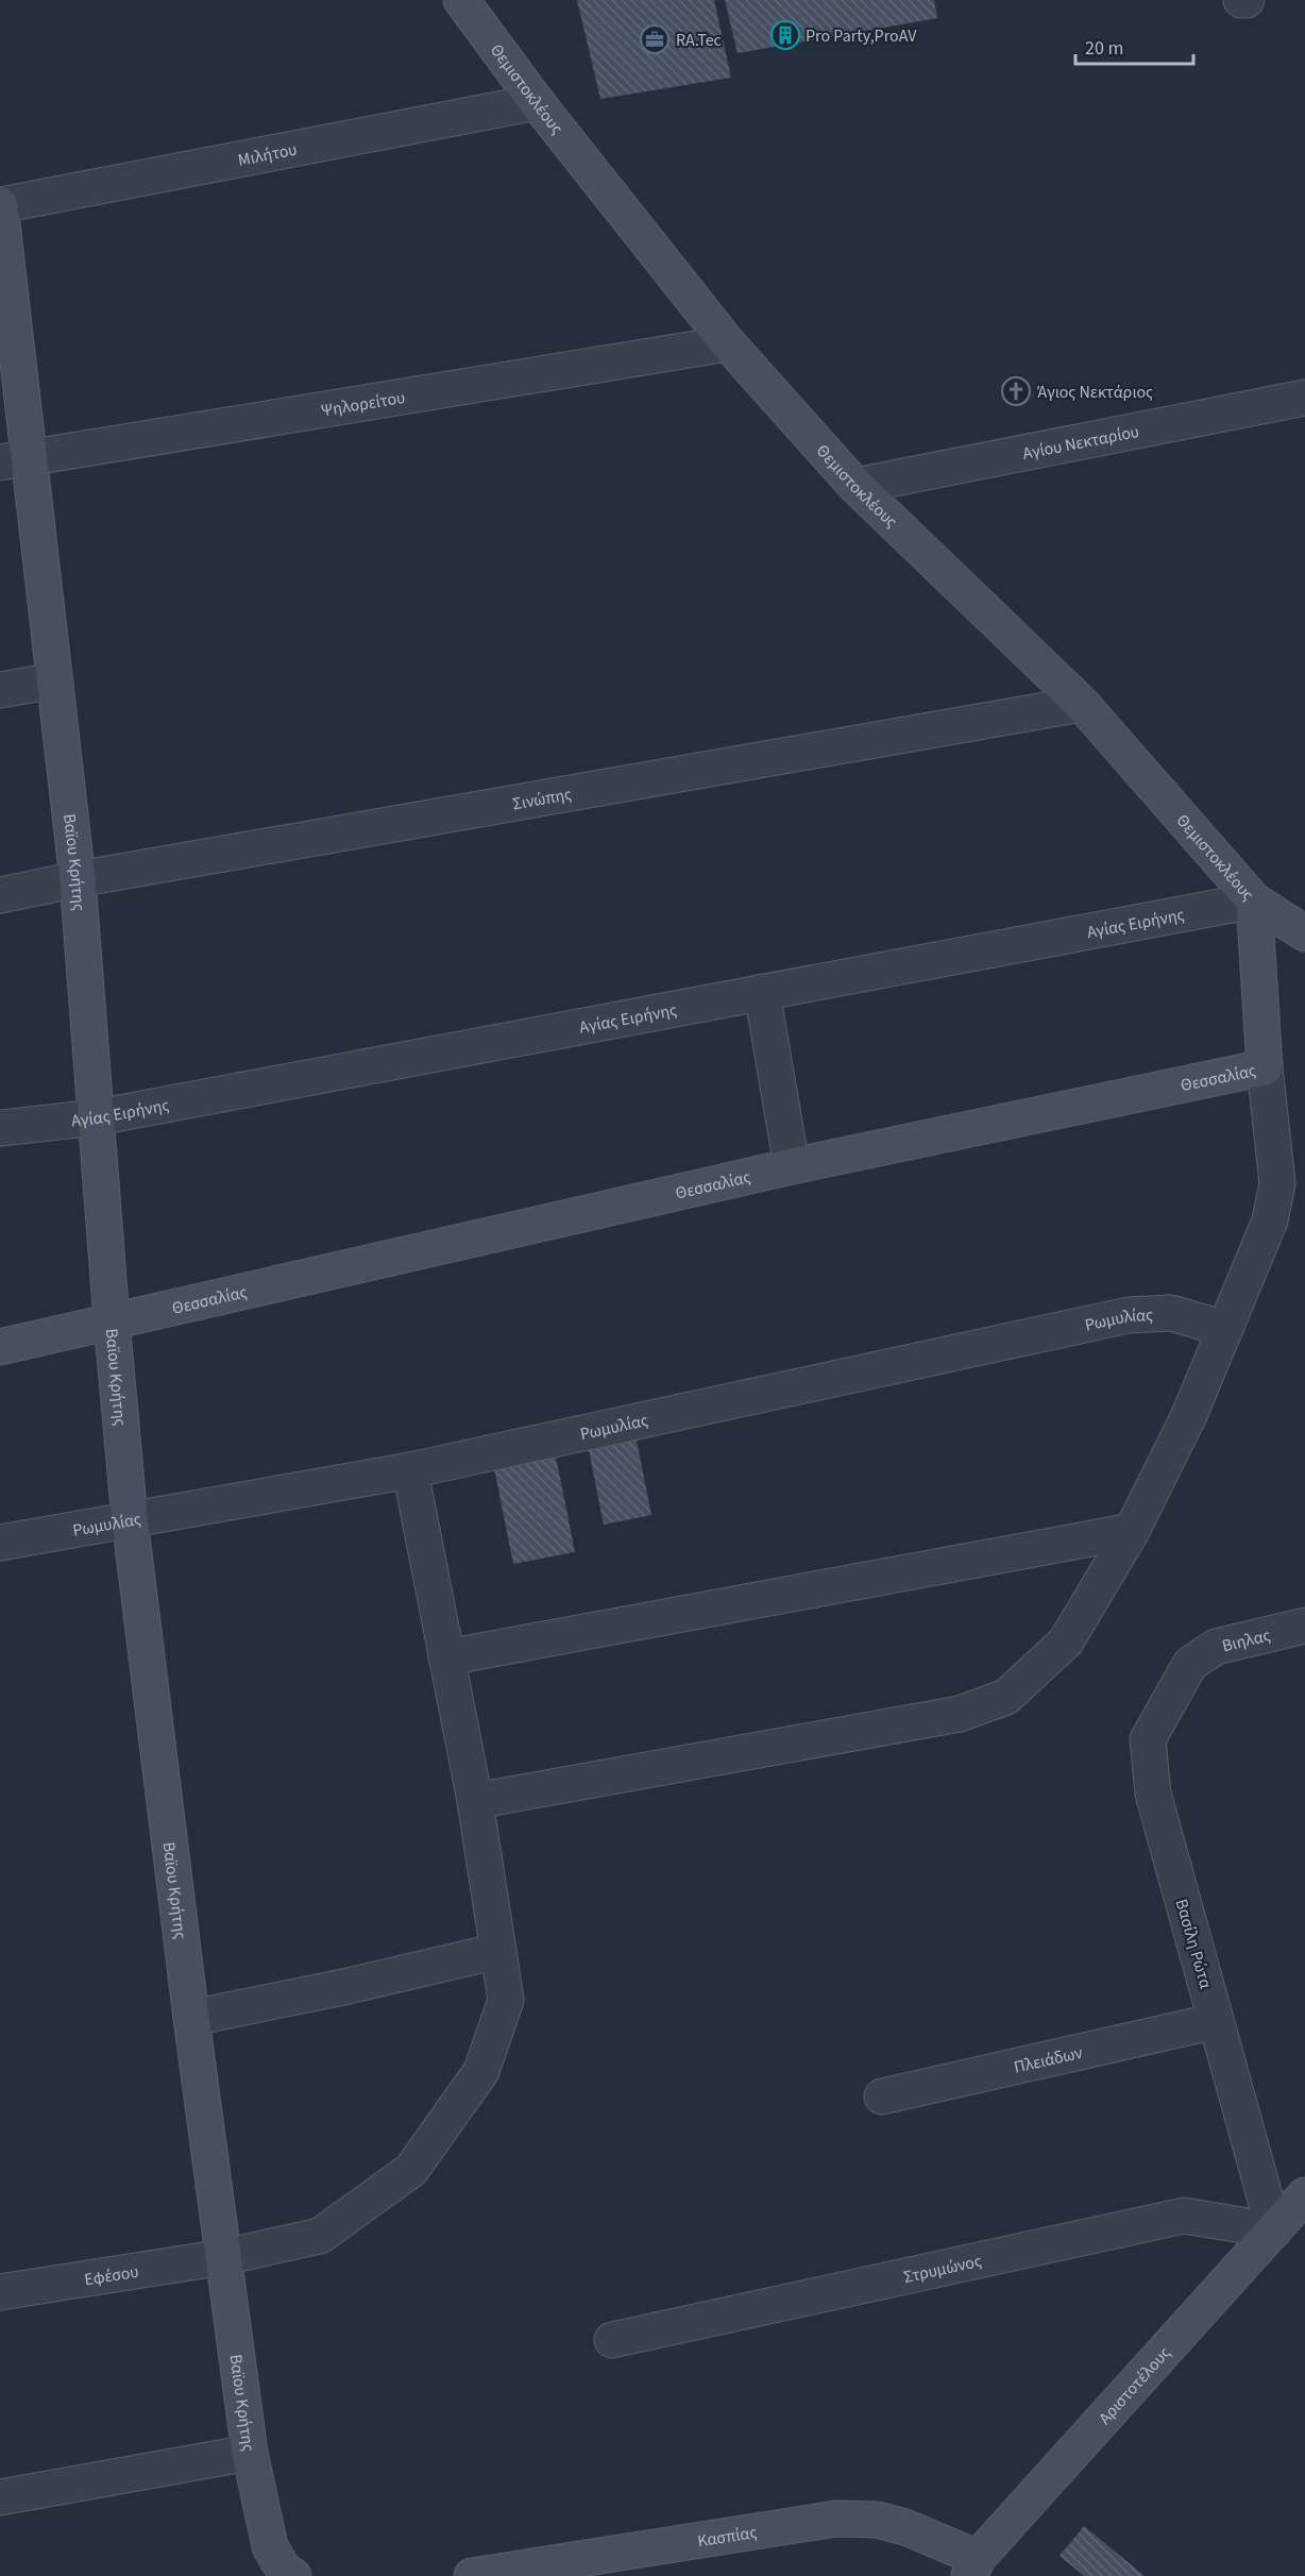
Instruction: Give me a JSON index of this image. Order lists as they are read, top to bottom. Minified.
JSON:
{"streets":{"street":["Θεμιστοκλέους","Μιλήτου","Ψηλορείτου","Αγίου Νεκταρίου","Σινώπης","Βαϊου Κρήτης","Αγίας Ειρήνης","Θεσσαλίας","Ρωμυλίας","Βιηλας","Βασίλη Ρώτα","Πλειάδων","Στρυμώνος","Εφέσου","Αριστοτέλους","Κασπίας"]},"crossings":[["Θεμιστοκλέους","Μιλήτου"],["Θεμιστοκλέους","Ψηλορείτου"],["Θεμιστοκλέους","Αγίου Νεκταρίου"],["Θεμιστοκλέους","Σινώπης"],["Θεμιστοκλέους","Αγίας Ειρήνης"],["Θεμιστοκλέους","Θεσσαλίας"],["Μιλήτου","Βαϊου Κρήτης"],["Ψηλορείτου","Βαϊου Κρήτης"],["Σινώπης","Βαϊου Κρήτης"],["Βαϊου Κρήτης","Αγίας Ειρήνης"],["Βαϊου Κρήτης","Θεσσαλίας"],["Βαϊου Κρήτης","Ρωμυλίας"],["Βαϊου Κρήτης","Εφέσου"],["Αγίας Ειρήνης","Θεσσαλίας"],["Ρωμυλίας","Εφέσου"],["Βιηλας","Βασίλη Ρώτα"],["Βασίλη Ρώτα","Πλειάδων"],["Βασίλη Ρώτα","Στρυμώνος"],["Βασίλη Ρώτα","Αριστοτέλους"],["Στρυμώνος","Αριστοτέλους"],["Αριστοτέλους","Κασπίας"]],"places":{"building":["Pro Party,ProAV"],"office":["RA.Tec"],"church":["Άγιος Νεκτάριος"]},"scale_bar":"20 m"}
